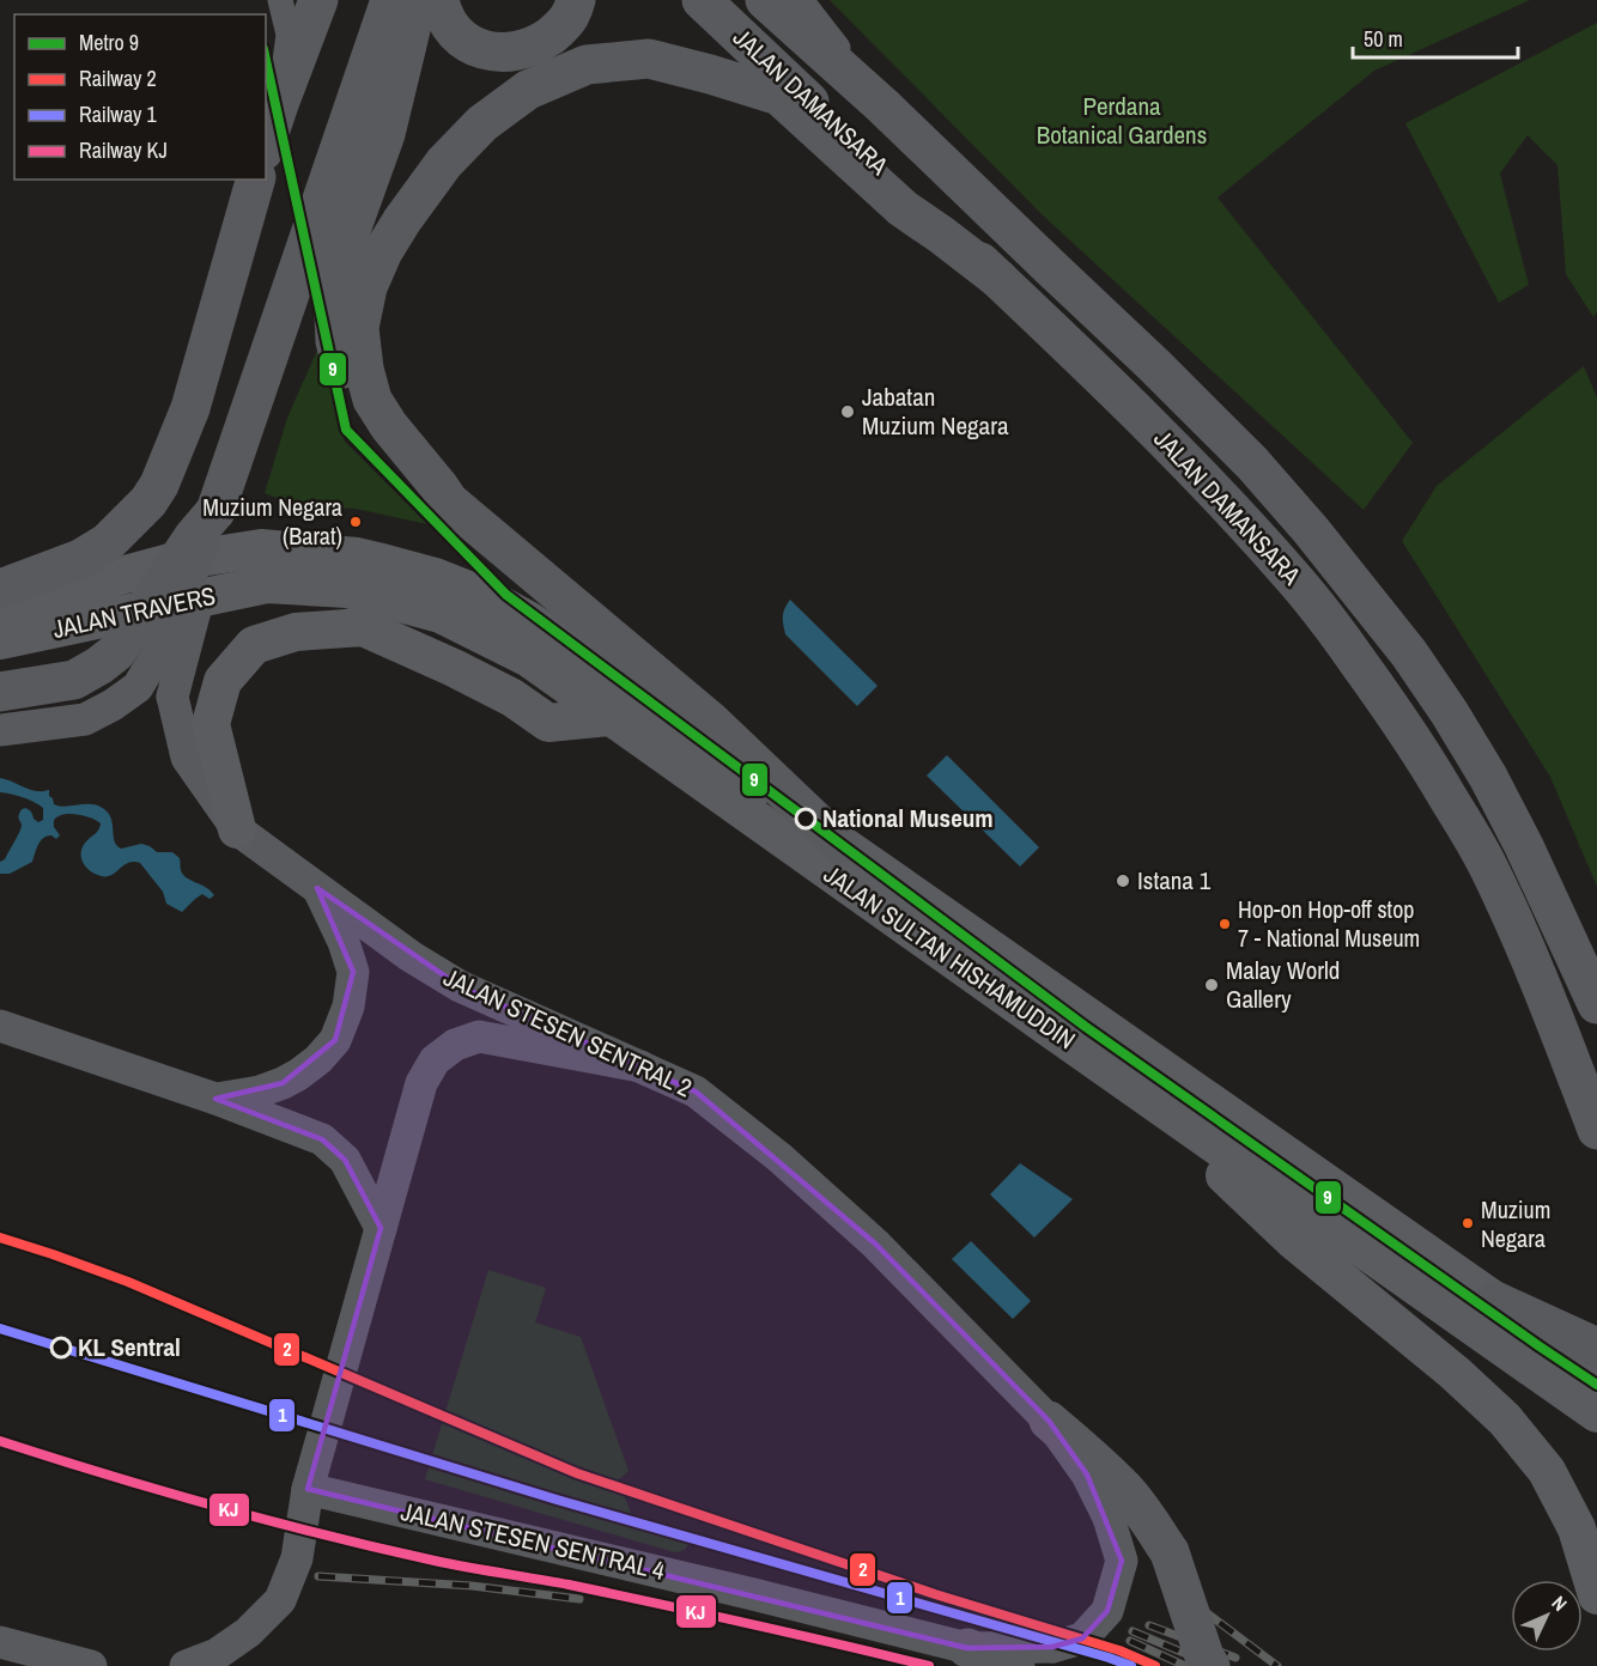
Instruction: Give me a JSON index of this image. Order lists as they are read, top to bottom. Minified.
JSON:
{"streets":{"main road":["JALAN DAMANSARA","JALAN TRAVERS","JALAN SULTAN HISHAMUDDIN"],"street":["JALAN STESEN SENTRAL 2","JALAN STESEN SENTRAL 4"]},"crossings":[["JALAN TRAVERS","JALAN SULTAN HISHAMUDDIN"],["JALAN STESEN SENTRAL 2","JALAN STESEN SENTRAL 4"]],"parks":["Perdana Botanical Gardens"],"places":["Jabatan Muzium Negara","Muzium Negara (Barat)","National Museum","Istana 1","Hop-on Hop-off stop 7 - National Museum","Malay World Gallery","Muzium Negara","KL Sentral"],"lines":["metro line 9","rail line 2","rail line 1","rail line KJ"],"legend":["Metro 9","Railway 2","Railway 1","Railway KJ"],"scale_bar":"50 m","north":"top right"}
